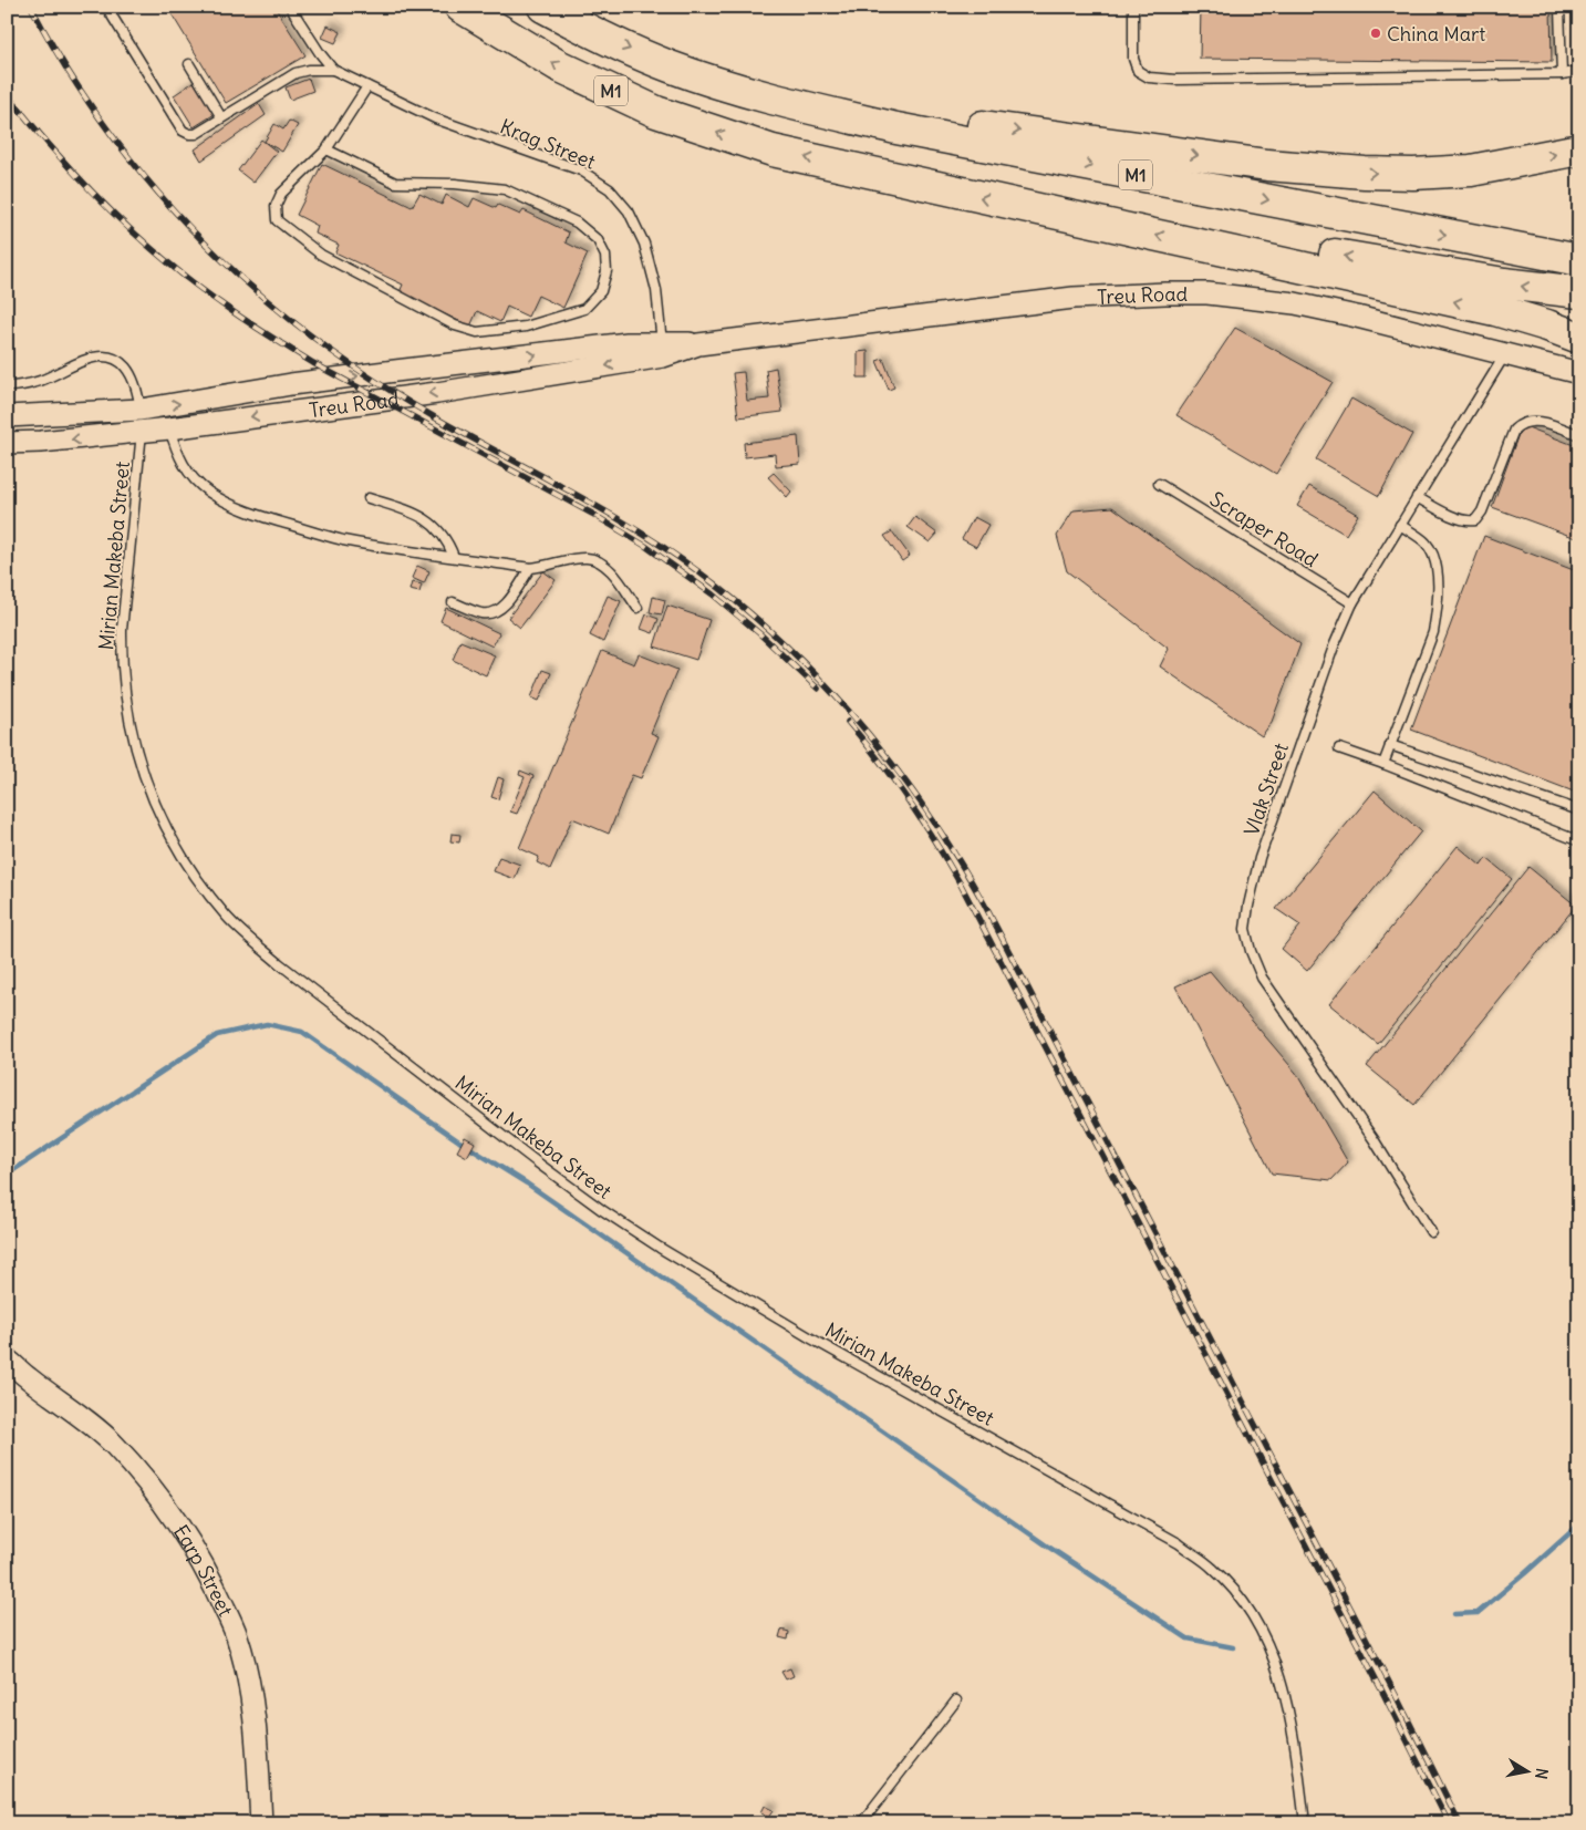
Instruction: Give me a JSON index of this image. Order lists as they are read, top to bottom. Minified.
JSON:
{"streets":{"highway":["M1"],"street":["Treu Road","Earp Street"],"lane":["Krag Street","Scraper Road","Mirian Makeba Street","Vlak Street"]},"crossings":[["Krag Street","Treu Road"],["Treu Road","Mirian Makeba Street"],["Treu Road","Vlak Street"],["Scraper Road","Vlak Street"]],"places":["China Mart"],"north":"right"}
